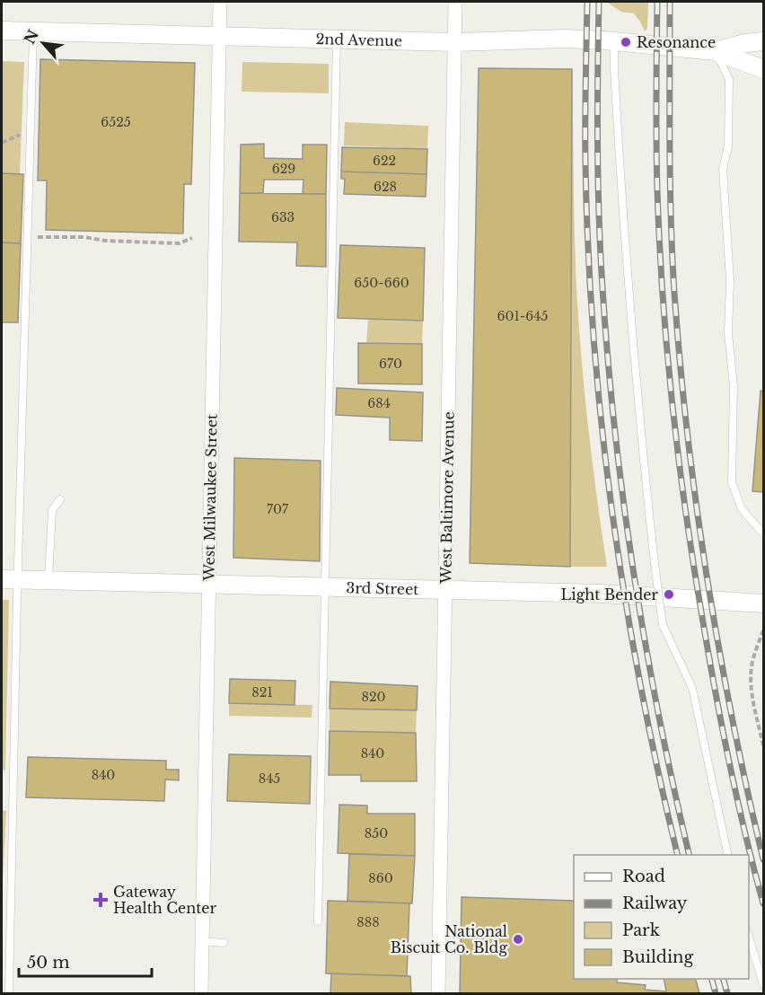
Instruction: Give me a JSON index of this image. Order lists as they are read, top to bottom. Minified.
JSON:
{"streets":{"street":["2nd Avenue","West Milwaukee Street","West Baltimore Avenue","3rd Street"]},"crossings":[["2nd Avenue","West Milwaukee Street"],["2nd Avenue","West Baltimore Avenue"],["West Milwaukee Street","3rd Street"],["West Baltimore Avenue","3rd Street"]],"places":{"other":["Resonance","Light Bender","National Biscuit Co. Bldg"],"health":["Gateway Health Center"]},"house_numbers":["6525","622","629","628","633","650-660","601-645","670","684","707","821","820","840","840","845","850","860","888"],"legend":["Road","Railway","Park","Building"],"scale_bar":"50 m","north":"top left"}
